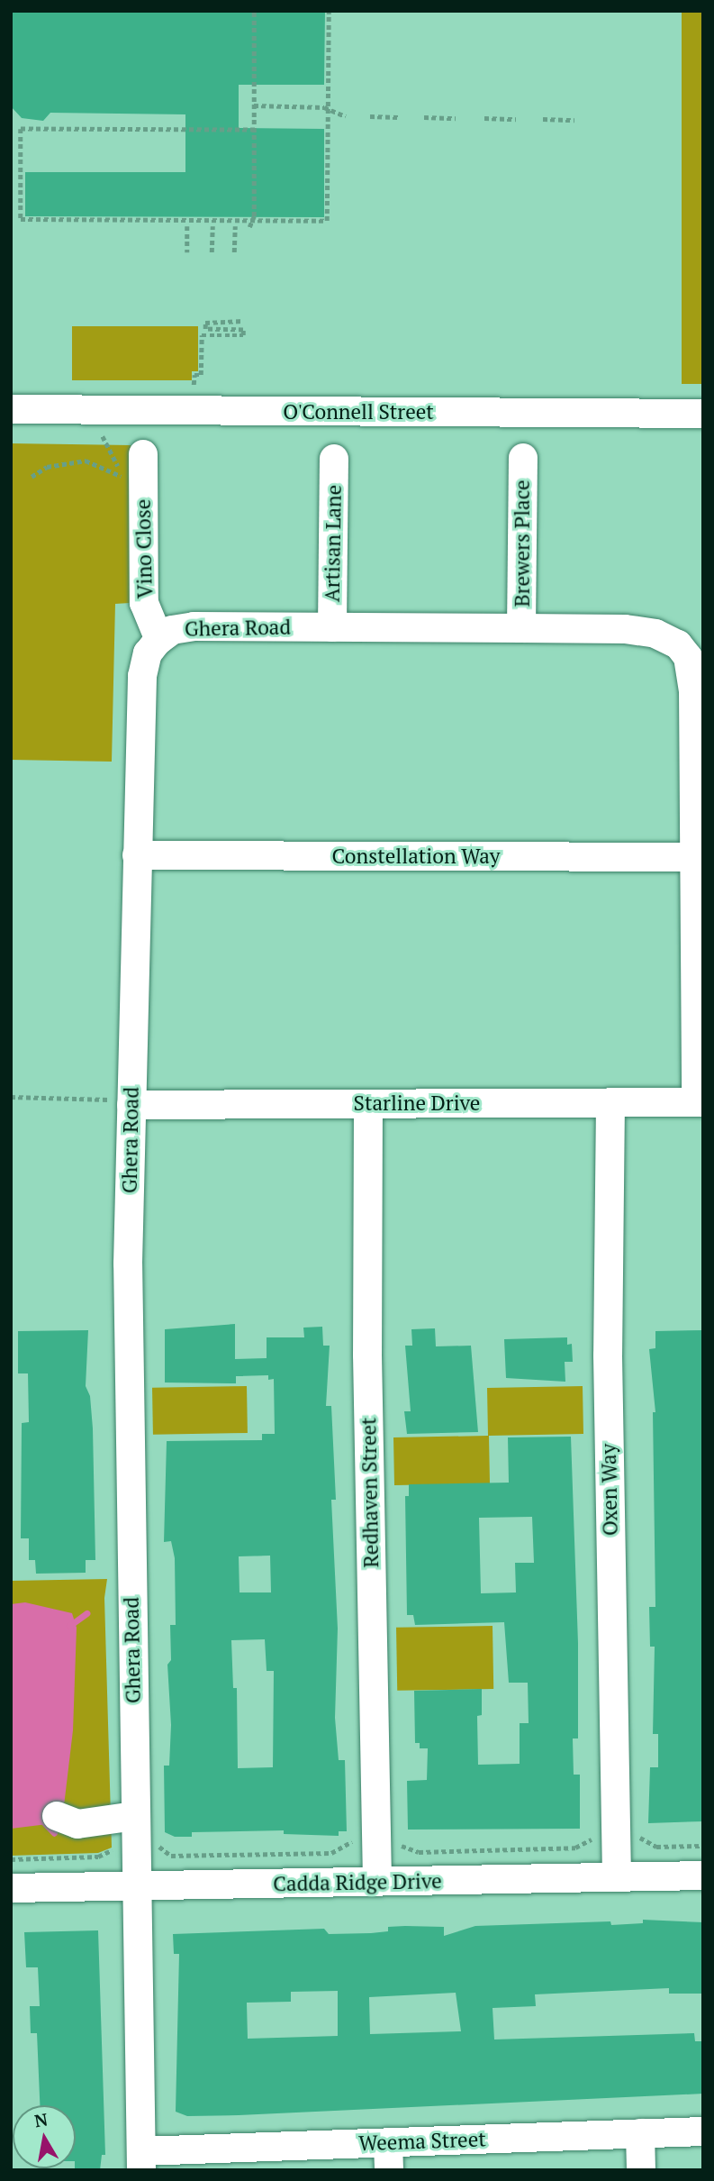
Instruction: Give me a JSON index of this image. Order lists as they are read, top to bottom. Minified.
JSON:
{"streets":{"street":["O'Connell Street","Artisan Lane","Brewers Place","Vino Close","Ghera Road","Constellation Way","Starline Drive","Oxen Way","Redhaven Street","Cadda Ridge Drive","Weema Street"]},"crossings":[["Artisan Lane","Ghera Road"],["Brewers Place","Ghera Road"],["Vino Close","Ghera Road"],["Ghera Road","Constellation Way"],["Ghera Road","Starline Drive"],["Ghera Road","Cadda Ridge Drive"],["Ghera Road","Weema Street"],["Starline Drive","Oxen Way"],["Starline Drive","Redhaven Street"],["Oxen Way","Cadda Ridge Drive"],["Redhaven Street","Cadda Ridge Drive"]],"north":"top"}
